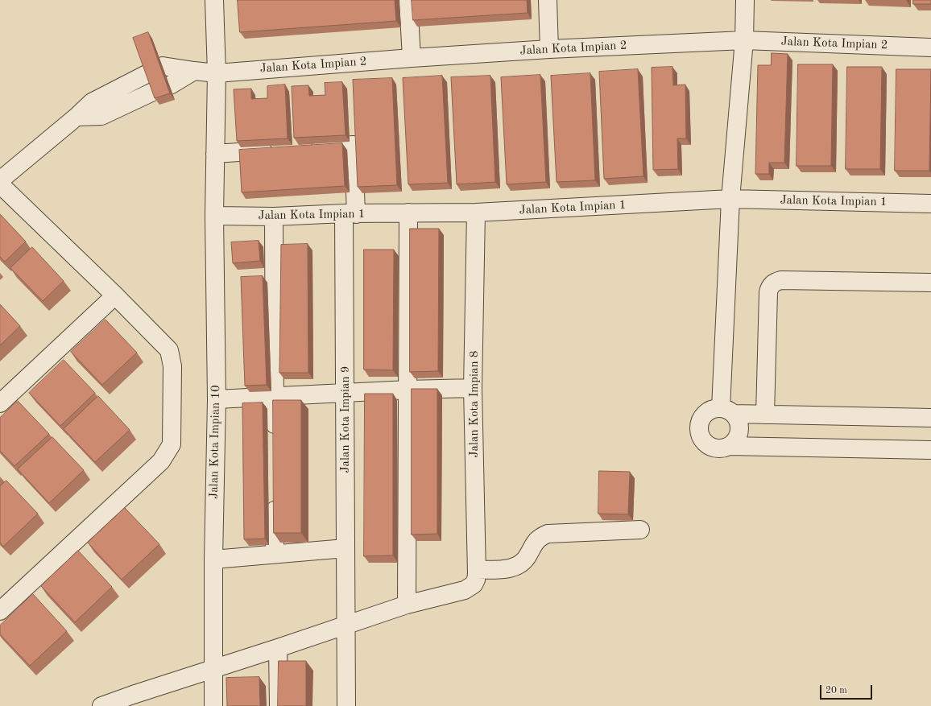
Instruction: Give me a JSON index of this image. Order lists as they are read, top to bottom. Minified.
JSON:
{"streets":{"street":["Jalan Kota Impian 2","Jalan Kota Impian 1","Jalan Kota Impian 8","Jalan Kota Impian 9","Jalan Kota Impian 10"]},"crossings":[["Jalan Kota Impian 2","Jalan Kota Impian 10"],["Jalan Kota Impian 1","Jalan Kota Impian 8"],["Jalan Kota Impian 1","Jalan Kota Impian 9"],["Jalan Kota Impian 1","Jalan Kota Impian 10"]],"scale_bar":"20 m"}
